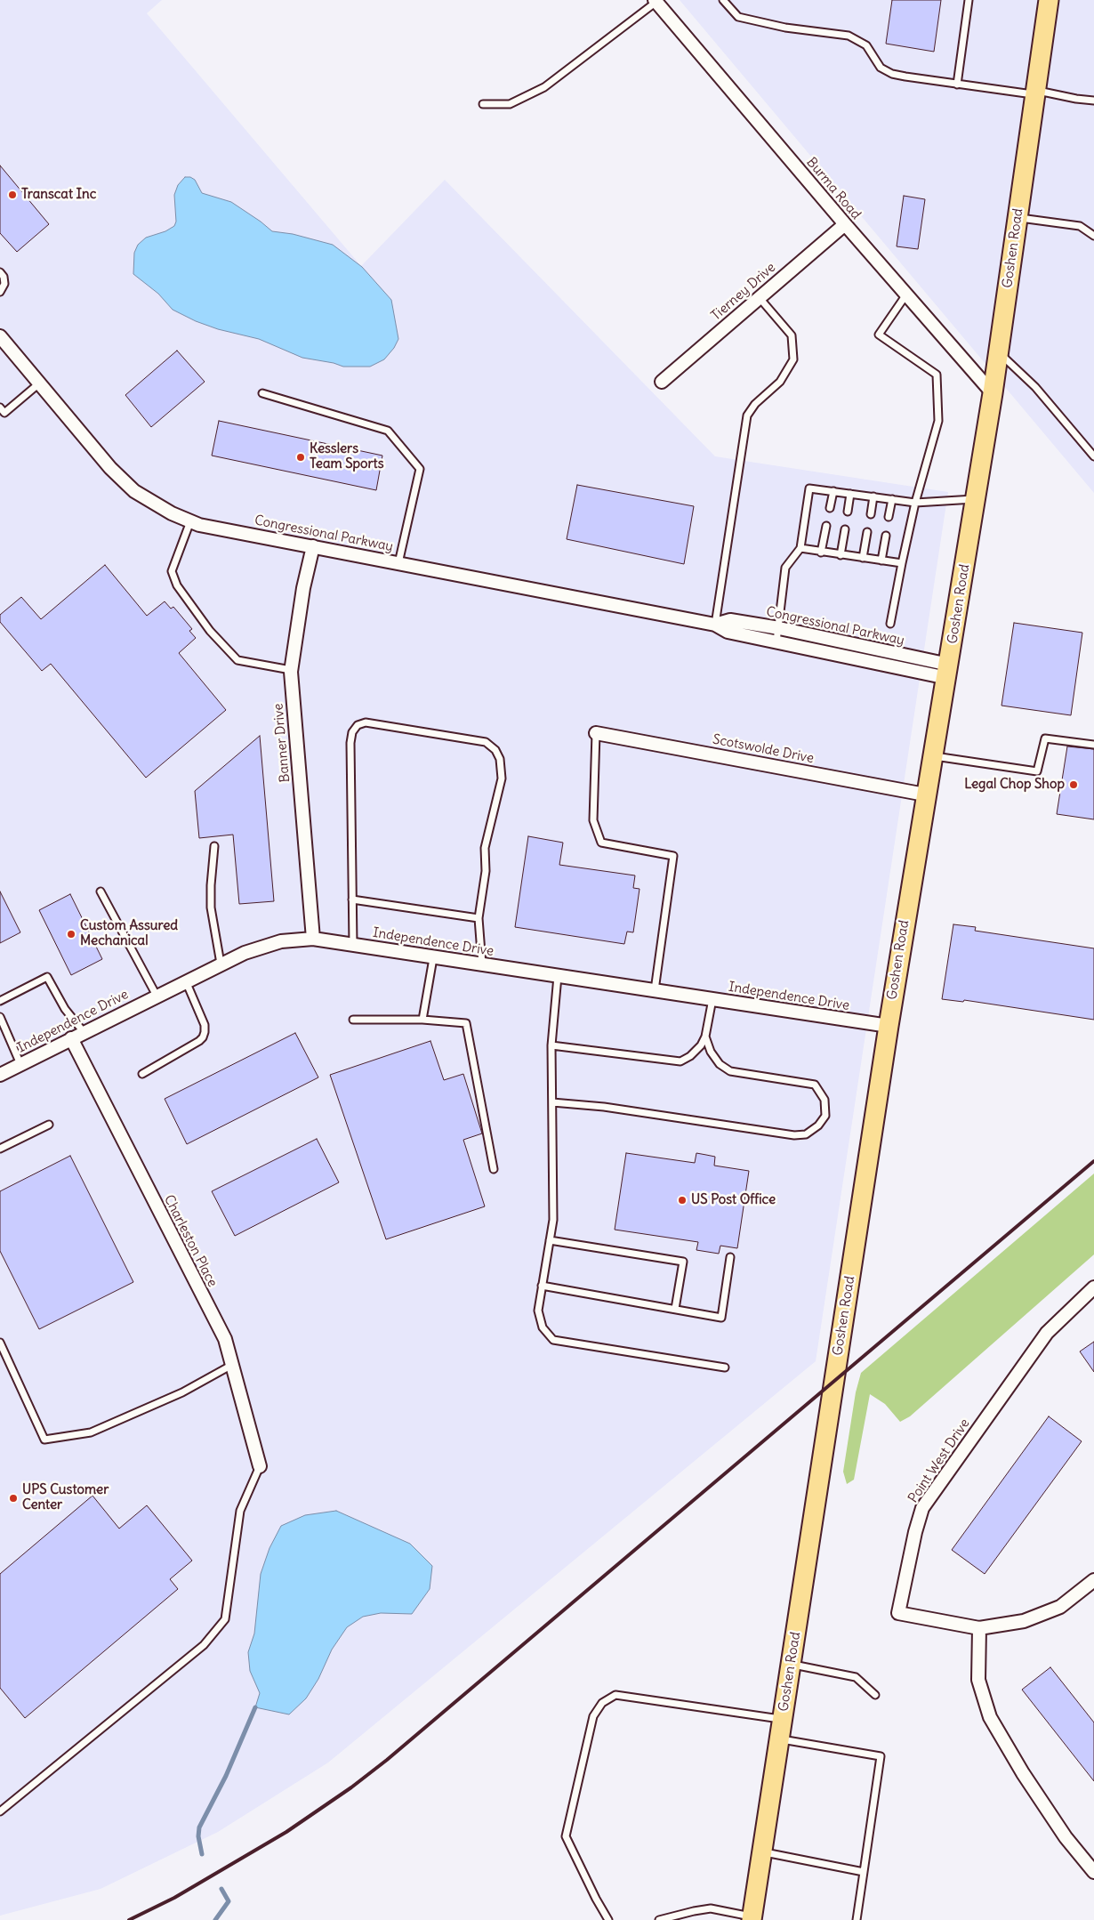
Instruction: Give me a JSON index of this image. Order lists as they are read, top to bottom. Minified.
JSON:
{"streets":{"main road":["Goshen Road"],"street":["Burma Road","Tierney Drive","Congressional Parkway","Banner Drive","Scotswolde Drive","Independence Drive","Charleston Place","Point West Drive"]},"crossings":[["Burma Road","Goshen Road"],["Burma Road","Tierney Drive"],["Goshen Road","Congressional Parkway"],["Goshen Road","Scotswolde Drive"],["Goshen Road","Independence Drive"],["Congressional Parkway","Banner Drive"],["Banner Drive","Independence Drive"],["Independence Drive","Charleston Place"]],"places":["Transcat Inc","Kesslers Team Sports","Legal Chop Shop","Custom Assured Mechanical","US Post Office","UPS Customer Center"]}
